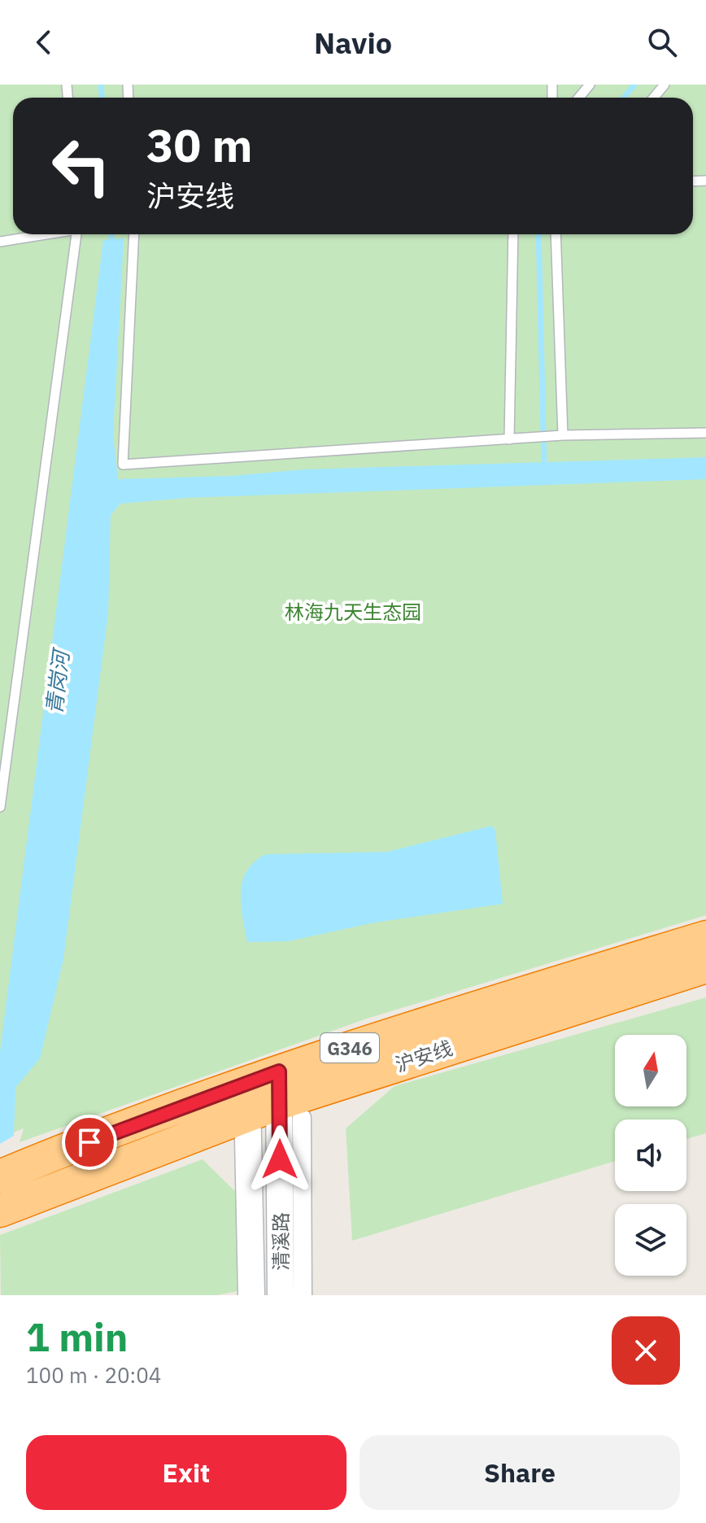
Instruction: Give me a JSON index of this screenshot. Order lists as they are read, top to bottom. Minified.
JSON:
{"streets":{"highway":["G346","沪安线"],"main road":["清溪路"]},"crossings":[["沪安线","清溪路"]],"water":["青岗河"],"parks":["林海九天生态园"],"north":"top","page":{"header":"Navio","turn":["30 m","沪安线"],"heading":["1 min","100 m · 20:04"],"buttons":["Exit","Share"]}}
